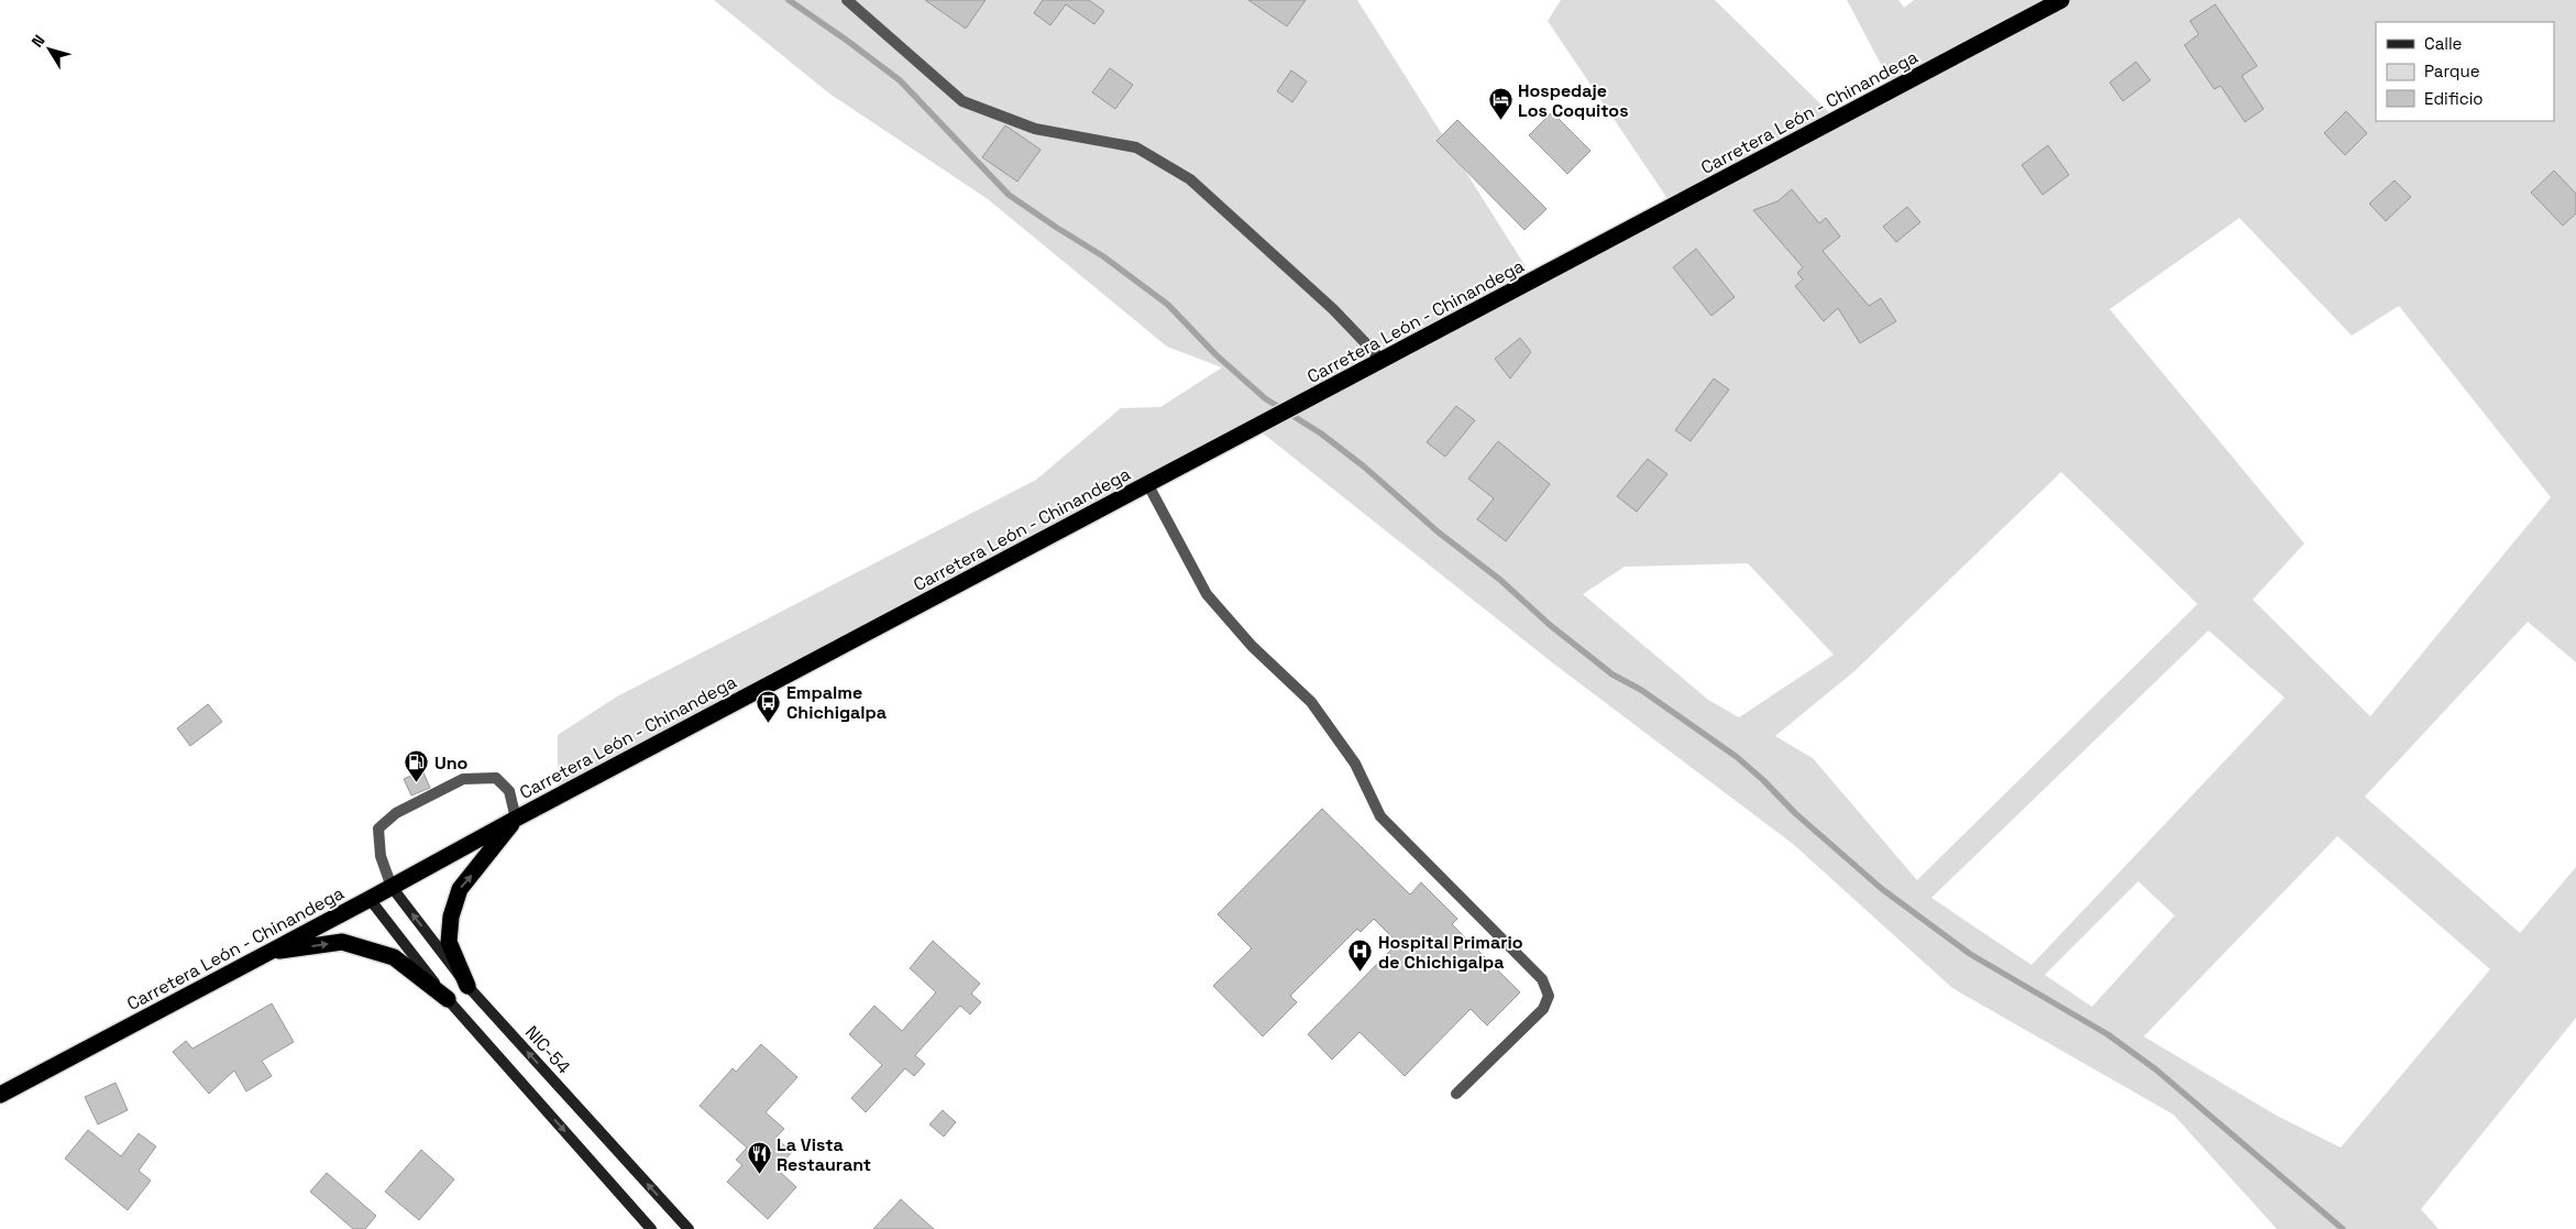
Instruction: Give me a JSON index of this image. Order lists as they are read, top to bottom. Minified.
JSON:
{"streets":{"highway":["Carretera León - Chinandega"],"main road":["NIC-54"]},"crossings":[["Carretera León - Chinandega","NIC-54"]],"places":{"hotel":["Hospedaje Los Coquitos"],"bus stop":["Empalme Chichigalpa"],"fuel station":["Uno"],"hospital":["Hospital Primario de Chichigalpa"],"restaurant":["La Vista Restaurant"]},"legend":["Calle","Parque","Edificio"],"north":"top left"}
